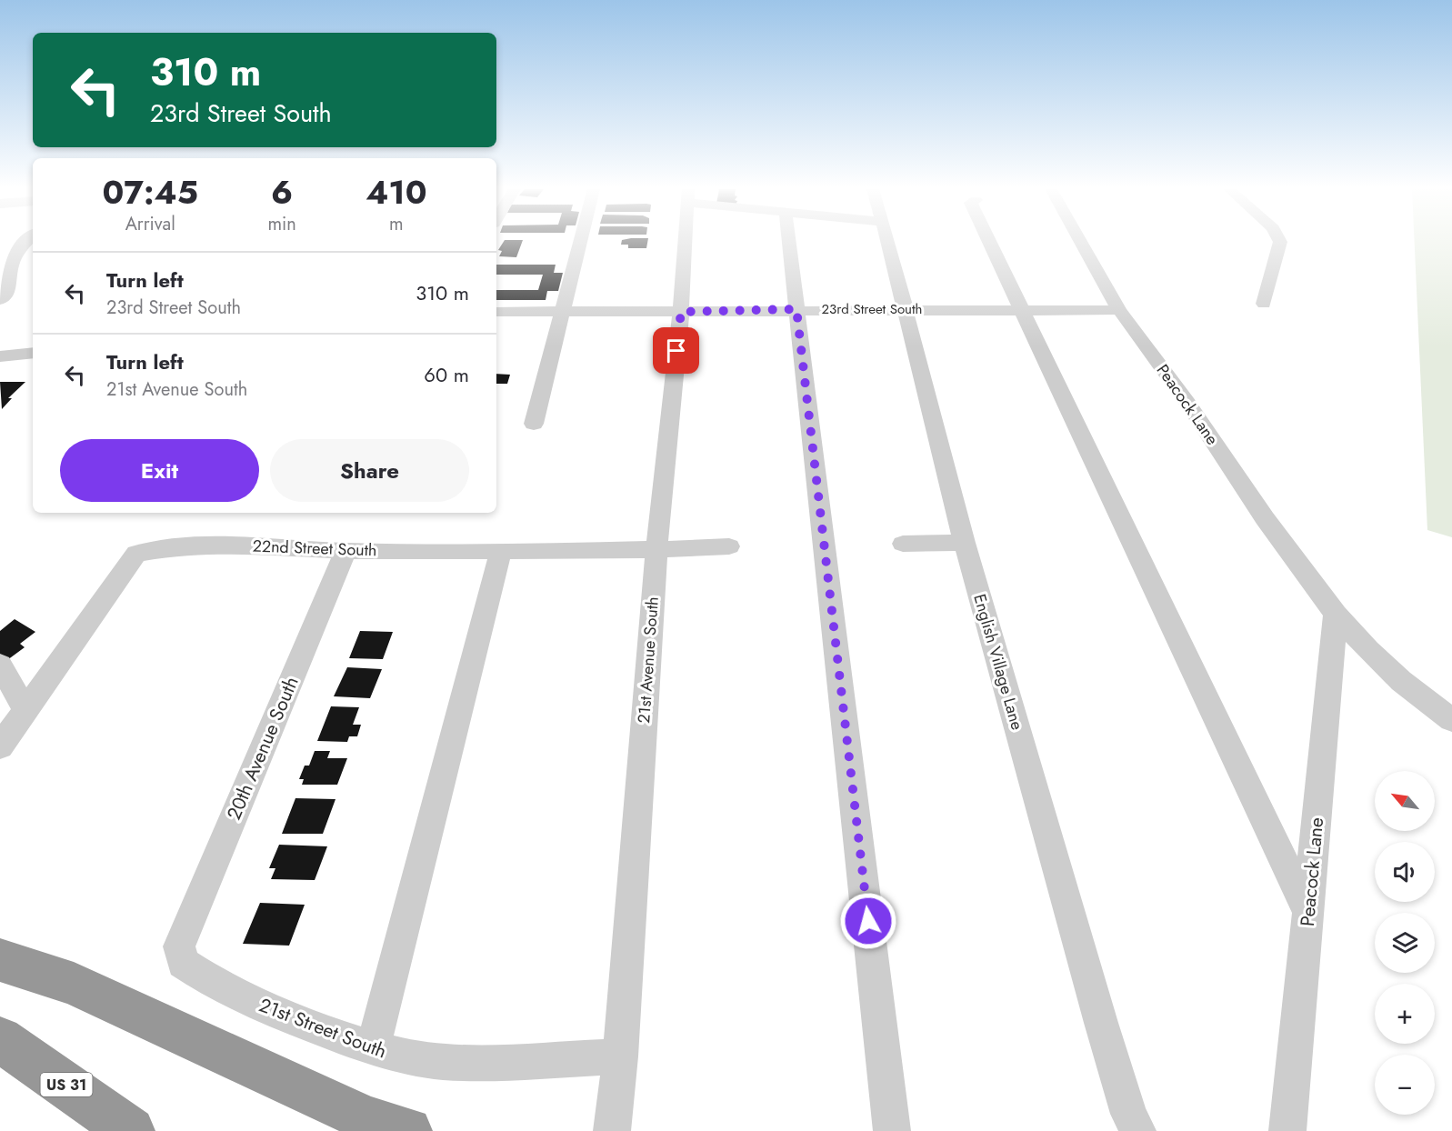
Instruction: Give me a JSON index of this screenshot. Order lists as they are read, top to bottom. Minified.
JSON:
{"streets":{"highway":["US 31"],"street":["23rd Street South","Peacock Lane","22nd Street South","21st Avenue South","English Village Lane","20th Avenue South","21st Street South"]},"crossings":[["23rd Street South","Peacock Lane"],["23rd Street South","21st Avenue South"],["23rd Street South","English Village Lane"],["22nd Street South","21st Avenue South"],["22nd Street South","20th Avenue South"],["21st Avenue South","21st Street South"],["20th Avenue South","21st Street South"]],"north":"top left","page":{"turn":["310 m","23rd Street South"],"eta":["07:45","Arrival","6","min","410","m"],"list":[{"name":"Turn left","note":"23rd Street South","value":"310 m"},{"name":"Turn left","note":"21st Avenue South","value":"60 m"}],"buttons":["Exit","Share"],"map_buttons":["+","−"]}}
